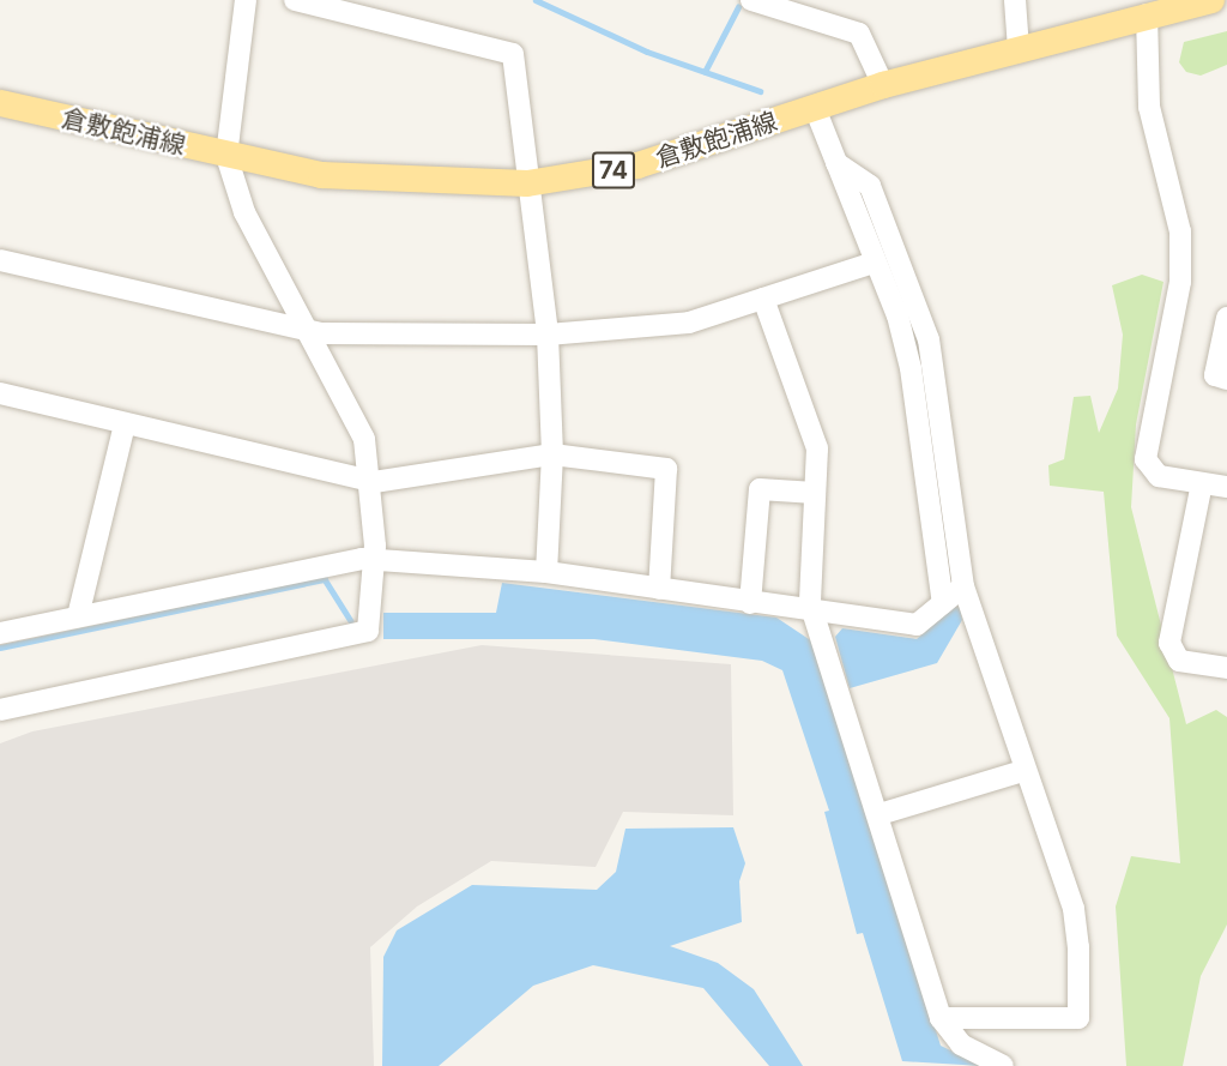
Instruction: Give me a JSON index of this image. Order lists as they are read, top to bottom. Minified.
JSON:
{"streets":{"main road":["倉敷飽浦線","74"]}}
